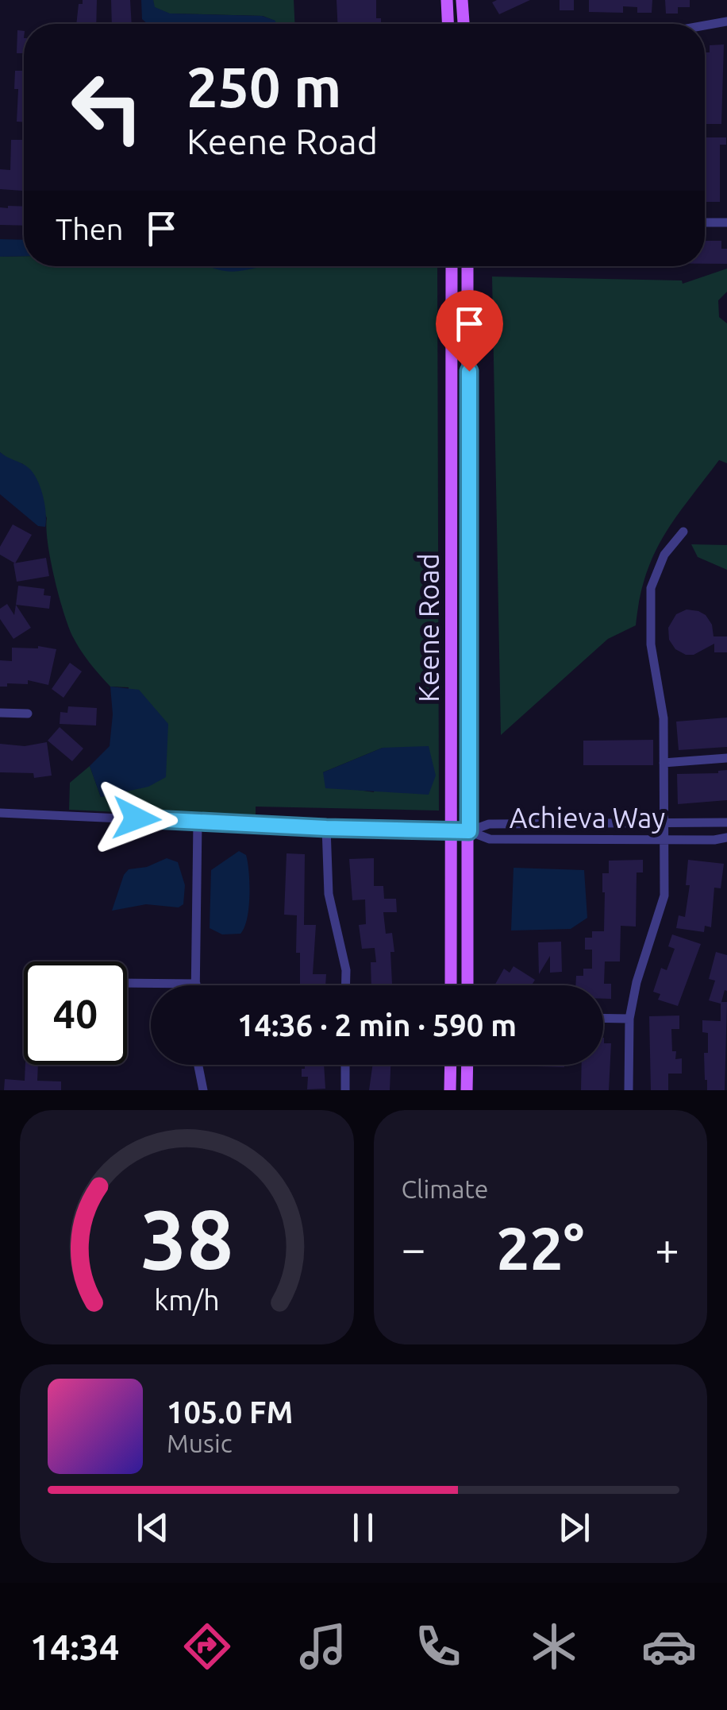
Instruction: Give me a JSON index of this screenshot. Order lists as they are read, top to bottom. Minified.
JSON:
{"streets":{"main road":["Keene Road"],"street":["Achieva Way"]},"crossings":[["Keene Road","Achieva Way"]],"page":{"turn":["250 m","Keene Road"],"then":"Then","limit":"40","trip":"14:36 · 2 min · 590 m","tile":"Climate","heat":["−","22°","+"],"song":["105.0 FM","Music"],"tabs":"14:34","gauge":["38","km/h"]}}
